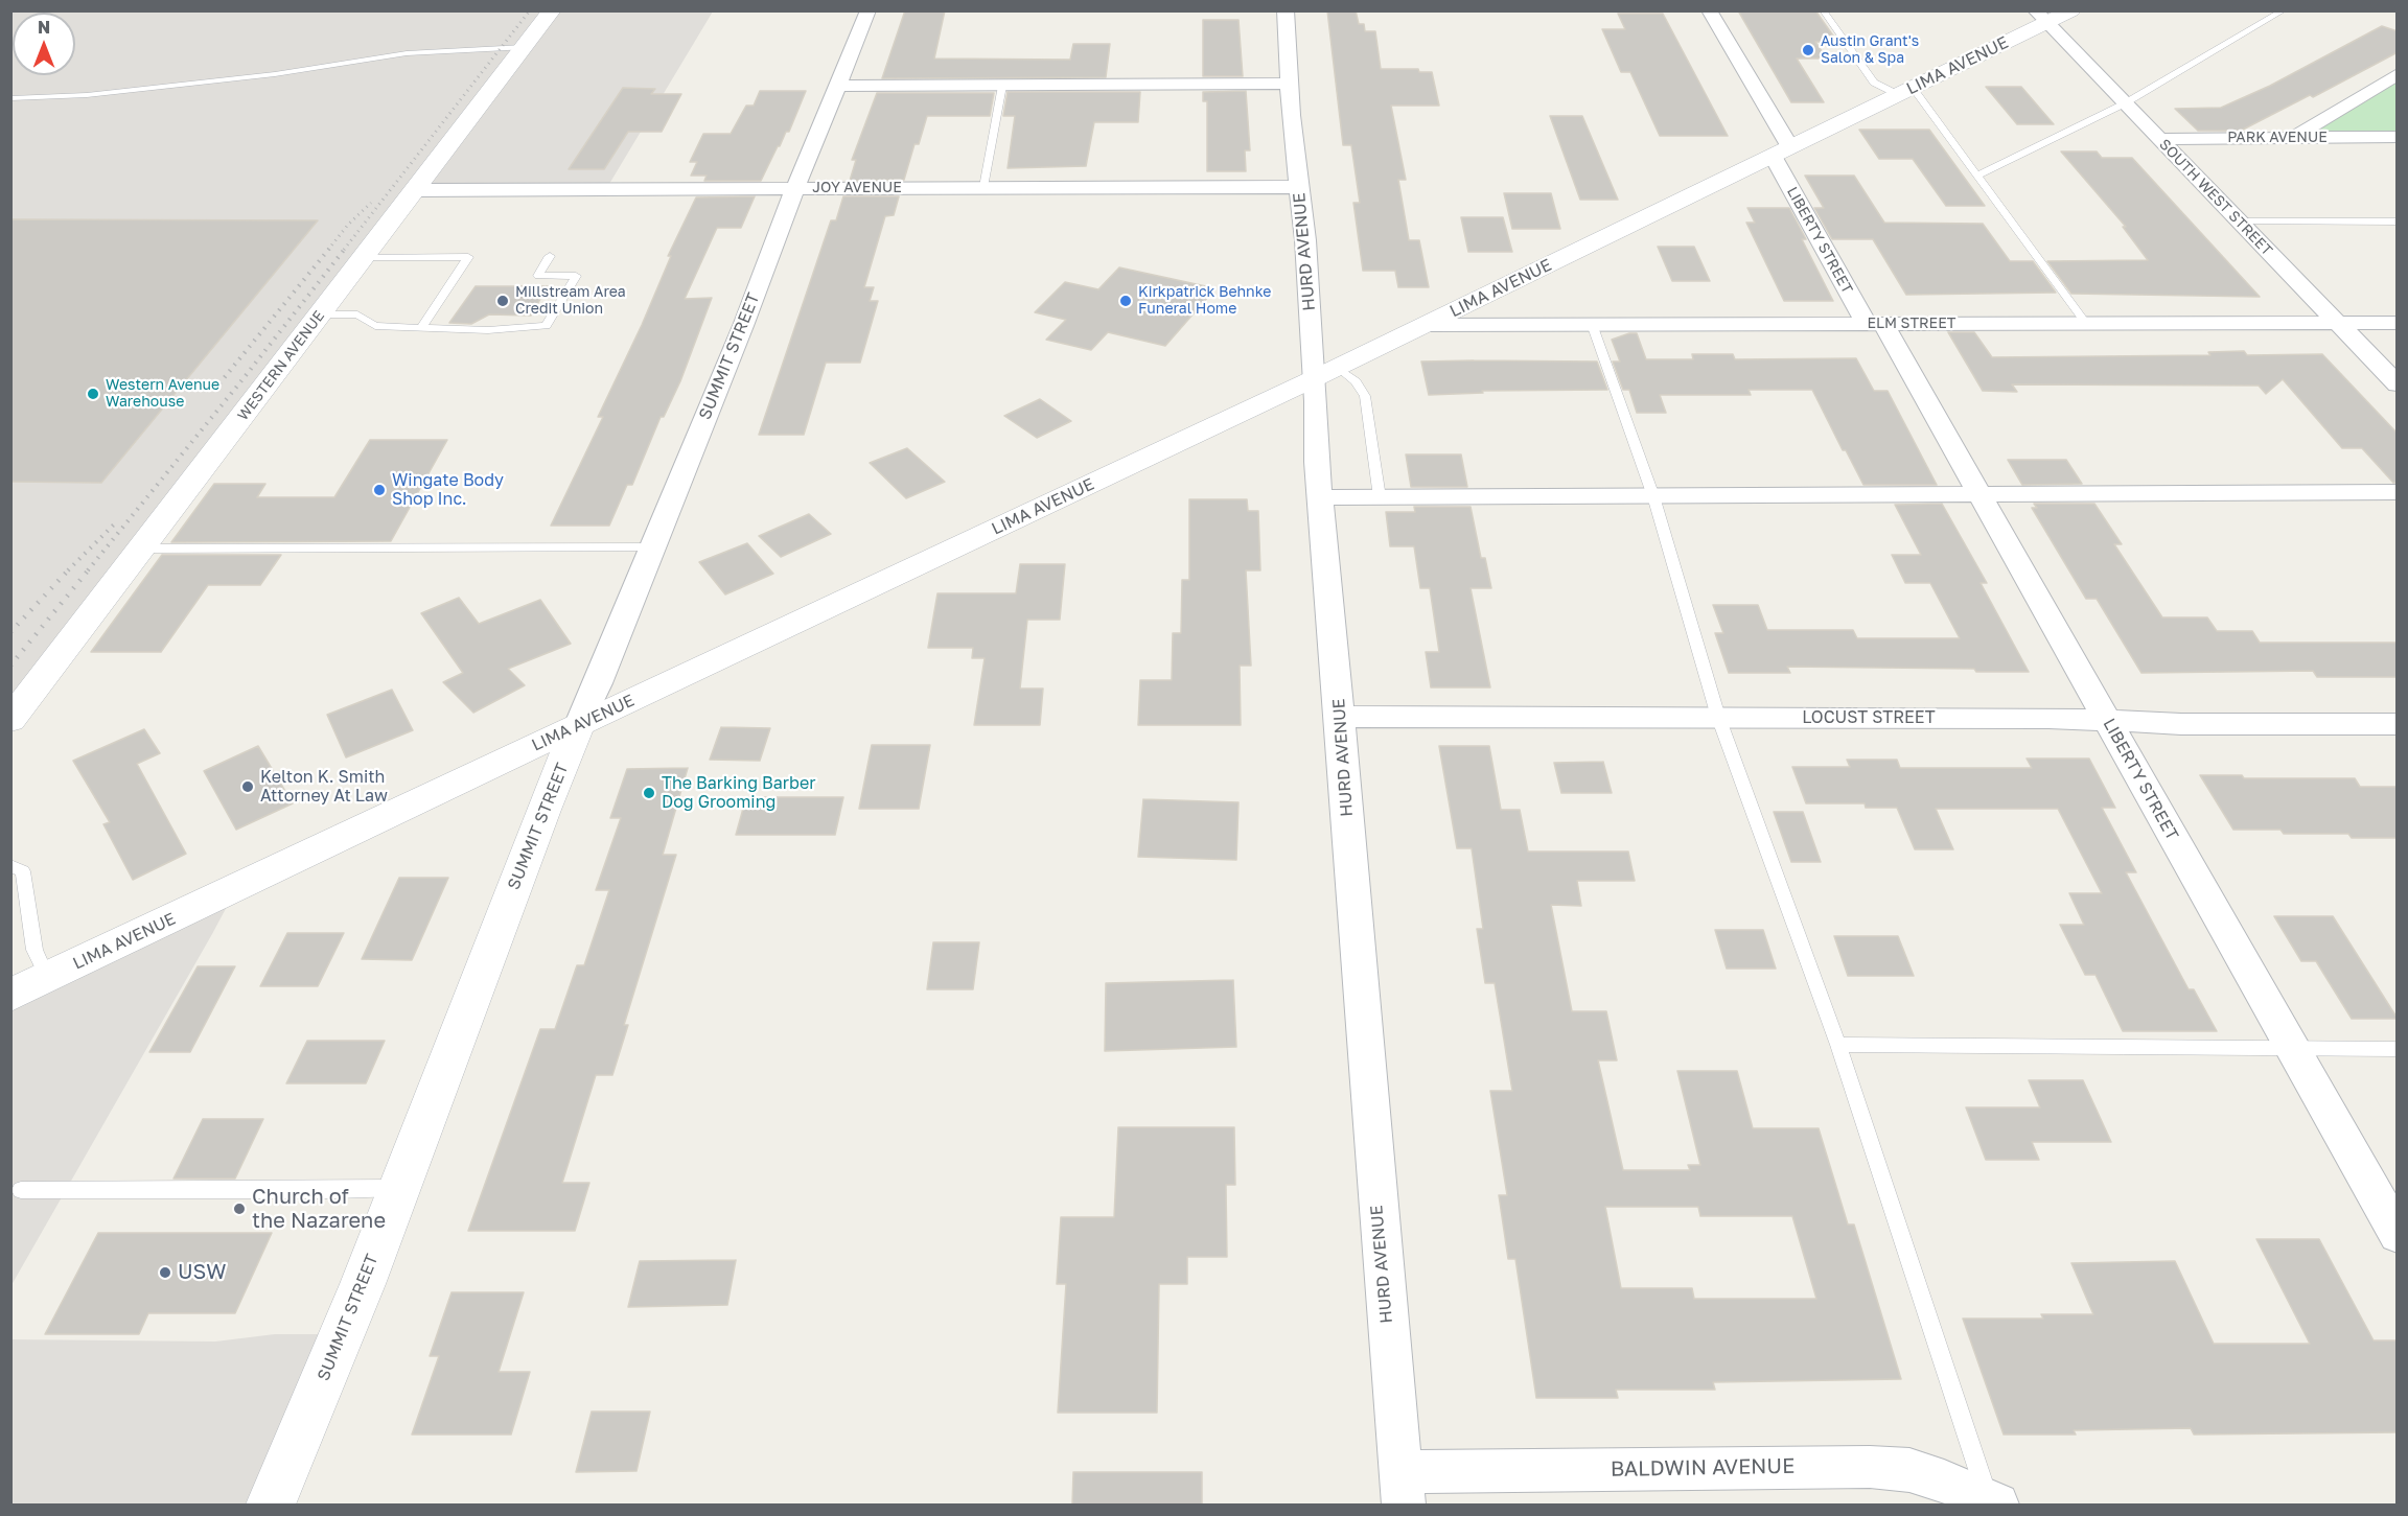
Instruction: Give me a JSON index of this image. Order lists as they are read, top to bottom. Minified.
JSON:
{"streets":{"main road":["LIMA AVENUE","SUMMIT STREET","WESTERN AVENUE"],"street":["PARK AVENUE","JOY AVENUE","SOUTH WEST STREET","LIBERTY STREET","HURD AVENUE","ELM STREET","LOCUST STREET","BALDWIN AVENUE"]},"crossings":[["LIMA AVENUE","SOUTH WEST STREET"],["LIMA AVENUE","LIBERTY STREET"],["LIMA AVENUE","HURD AVENUE"],["LIMA AVENUE","ELM STREET"],["LIMA AVENUE","SUMMIT STREET"],["PARK AVENUE","SOUTH WEST STREET"],["JOY AVENUE","HURD AVENUE"],["JOY AVENUE","SUMMIT STREET"],["JOY AVENUE","WESTERN AVENUE"],["SOUTH WEST STREET","ELM STREET"],["LIBERTY STREET","ELM STREET"],["LIBERTY STREET","LOCUST STREET"],["HURD AVENUE","LOCUST STREET"],["HURD AVENUE","BALDWIN AVENUE"]],"places":["Austin Grant's Salon & Spa","Millstream Area Credit Union","Kirkpatrick Behnke Funeral Home","Western Avenue Warehouse","Wingate Body Shop Inc.","Kelton K. Smith Attorney At Law","The Barking Barber Dog Grooming","Church of the Nazarene","USW"],"north":"top"}
